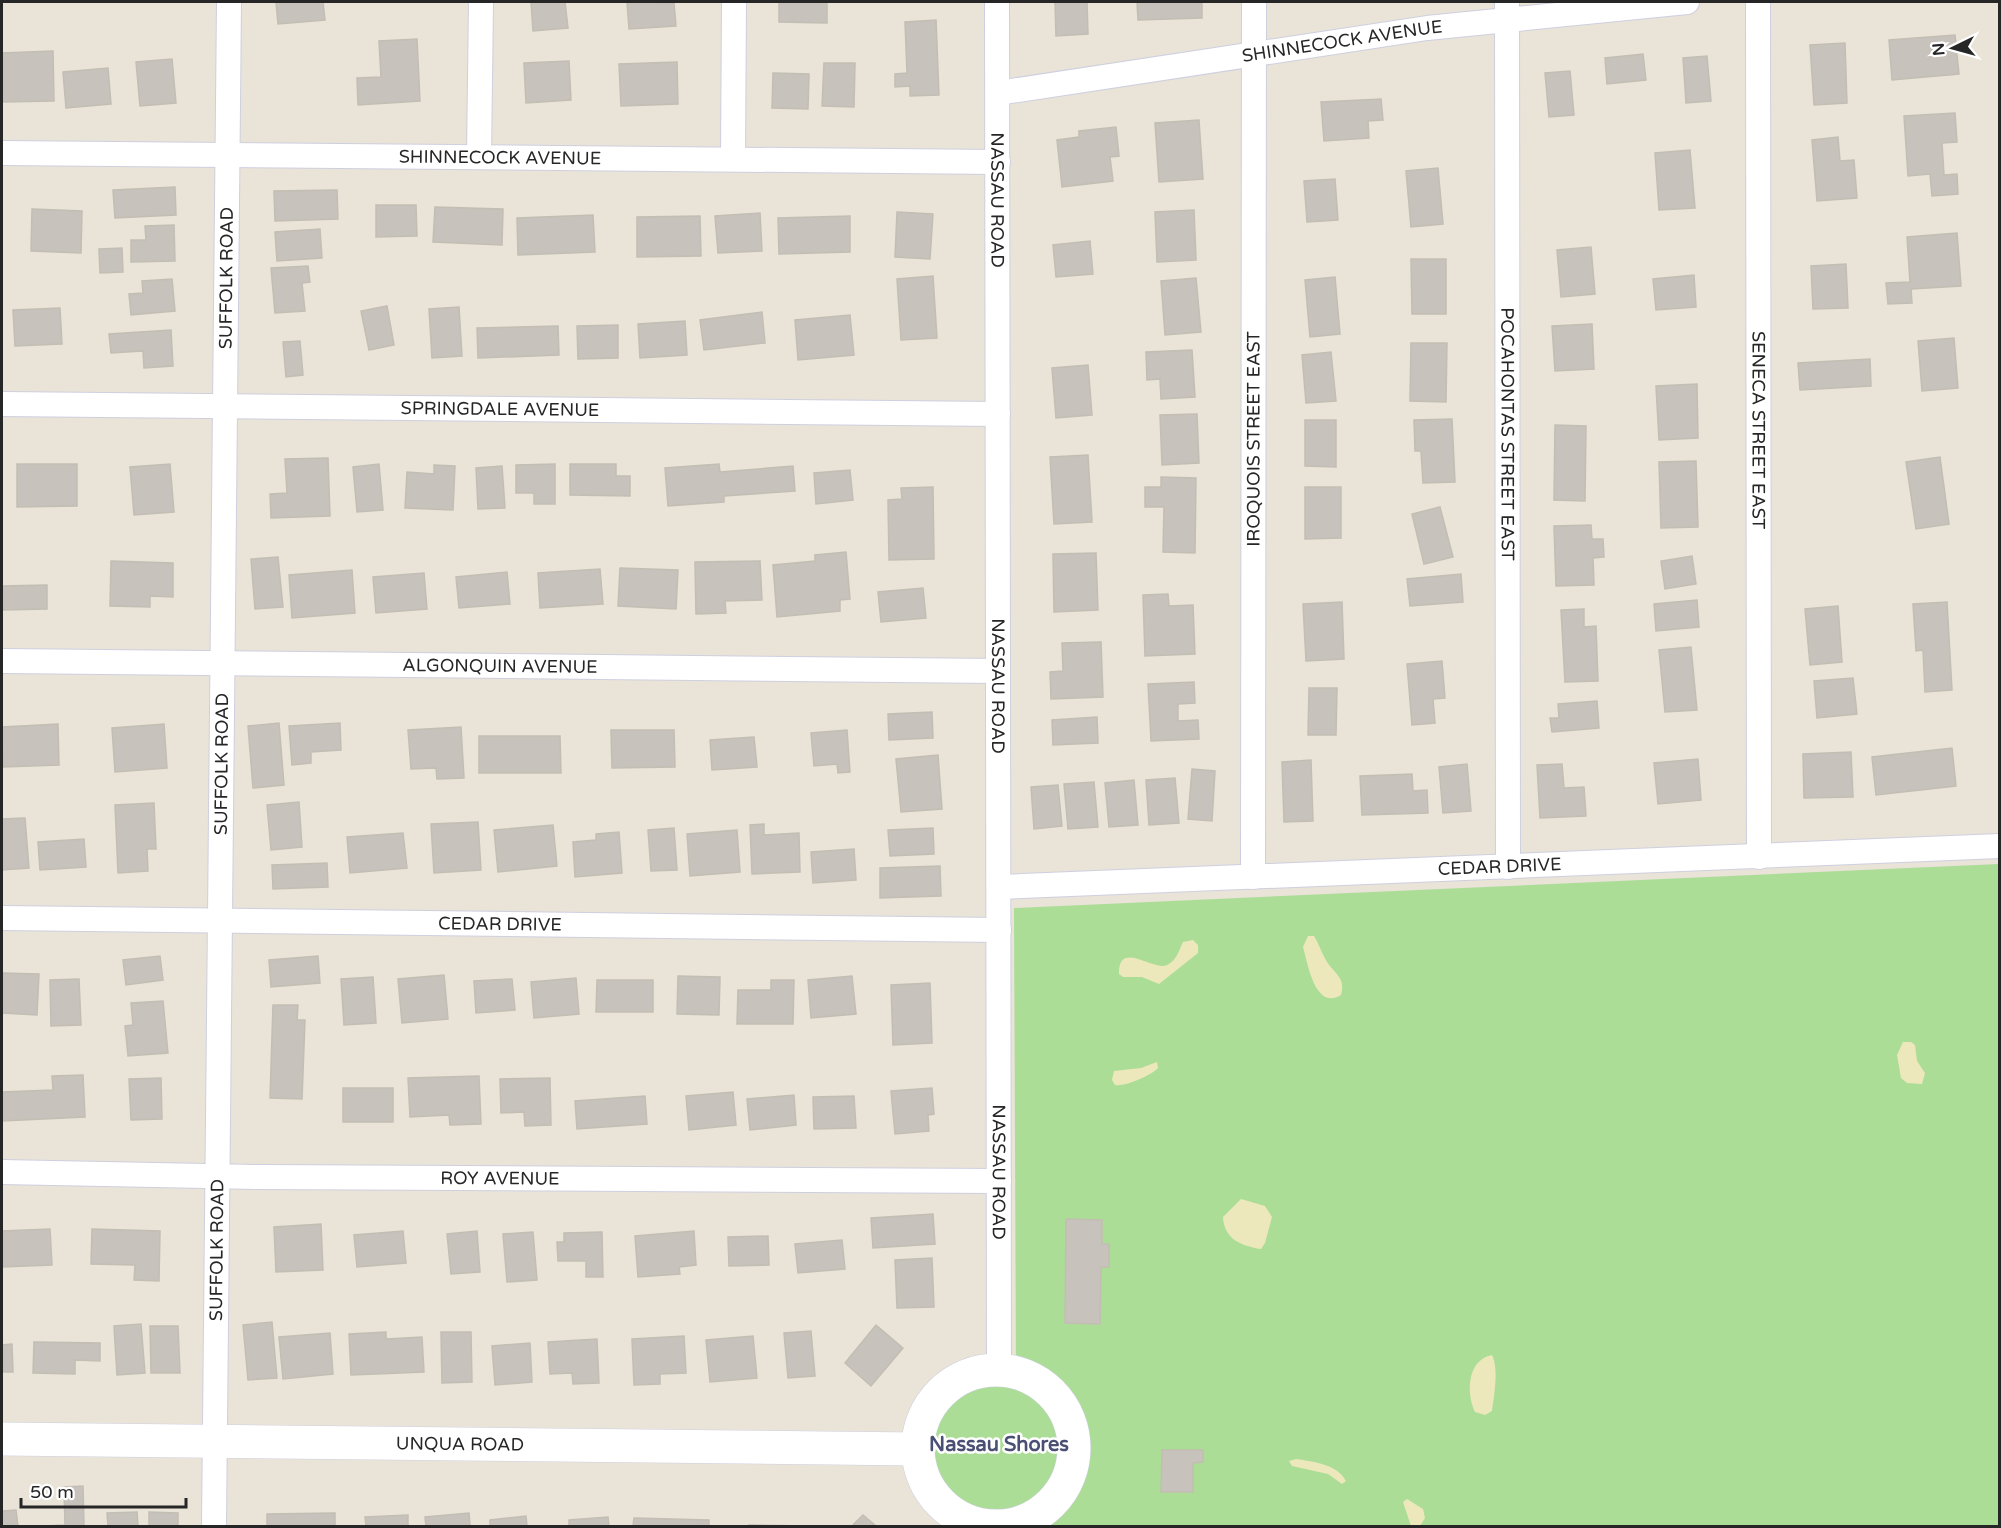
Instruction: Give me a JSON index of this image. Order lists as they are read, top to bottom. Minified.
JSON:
{"streets":{"street":["SHINNECOCK AVENUE","NASSAU ROAD","SUFFOLK ROAD","SPRINGDALE AVENUE","SENECA STREET EAST","POCAHONTAS STREET EAST","IROQUOIS STREET EAST","ALGONQUIN AVENUE","CEDAR DRIVE","ROY AVENUE","UNQUA ROAD"]},"crossings":[["SHINNECOCK AVENUE","NASSAU ROAD"],["SHINNECOCK AVENUE","SUFFOLK ROAD"],["SHINNECOCK AVENUE","POCAHONTAS STREET EAST"],["SHINNECOCK AVENUE","IROQUOIS STREET EAST"],["NASSAU ROAD","SPRINGDALE AVENUE"],["NASSAU ROAD","ALGONQUIN AVENUE"],["NASSAU ROAD","CEDAR DRIVE"],["NASSAU ROAD","ROY AVENUE"],["NASSAU ROAD","UNQUA ROAD"],["SUFFOLK ROAD","SPRINGDALE AVENUE"],["SUFFOLK ROAD","ALGONQUIN AVENUE"],["SUFFOLK ROAD","CEDAR DRIVE"],["SUFFOLK ROAD","ROY AVENUE"],["SUFFOLK ROAD","UNQUA ROAD"],["SENECA STREET EAST","CEDAR DRIVE"],["POCAHONTAS STREET EAST","CEDAR DRIVE"],["IROQUOIS STREET EAST","CEDAR DRIVE"]],"districts":["Nassau Shores"],"scale_bar":"50 m","north":"left"}
